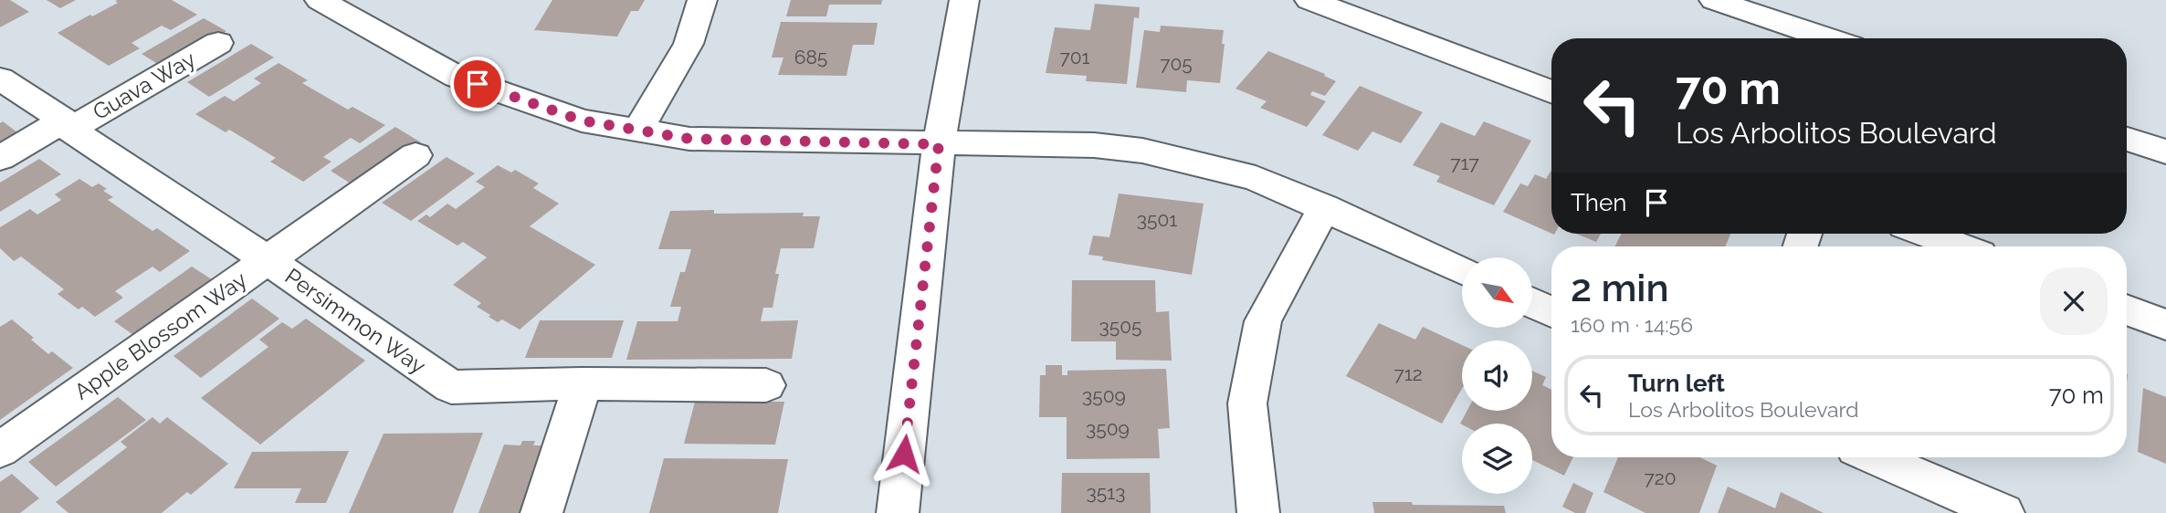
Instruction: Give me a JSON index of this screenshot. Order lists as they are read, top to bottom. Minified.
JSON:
{"streets":{"street":["Guava Way","Persimmon Way","Apple Blossom Way"]},"crossings":[["Guava Way","Persimmon Way"],["Persimmon Way","Apple Blossom Way"]],"house_numbers":["685","701","705","717","3501","3505","712","3509","3509","720","3513"],"north":"bottom right","page":{"turn":["70 m","Los Arbolitos Boulevard"],"then":"Then","heading":["2 min","160 m · 14:56"],"list":[{"name":"Turn left","note":"Los Arbolitos Boulevard","value":"70 m"}]}}
